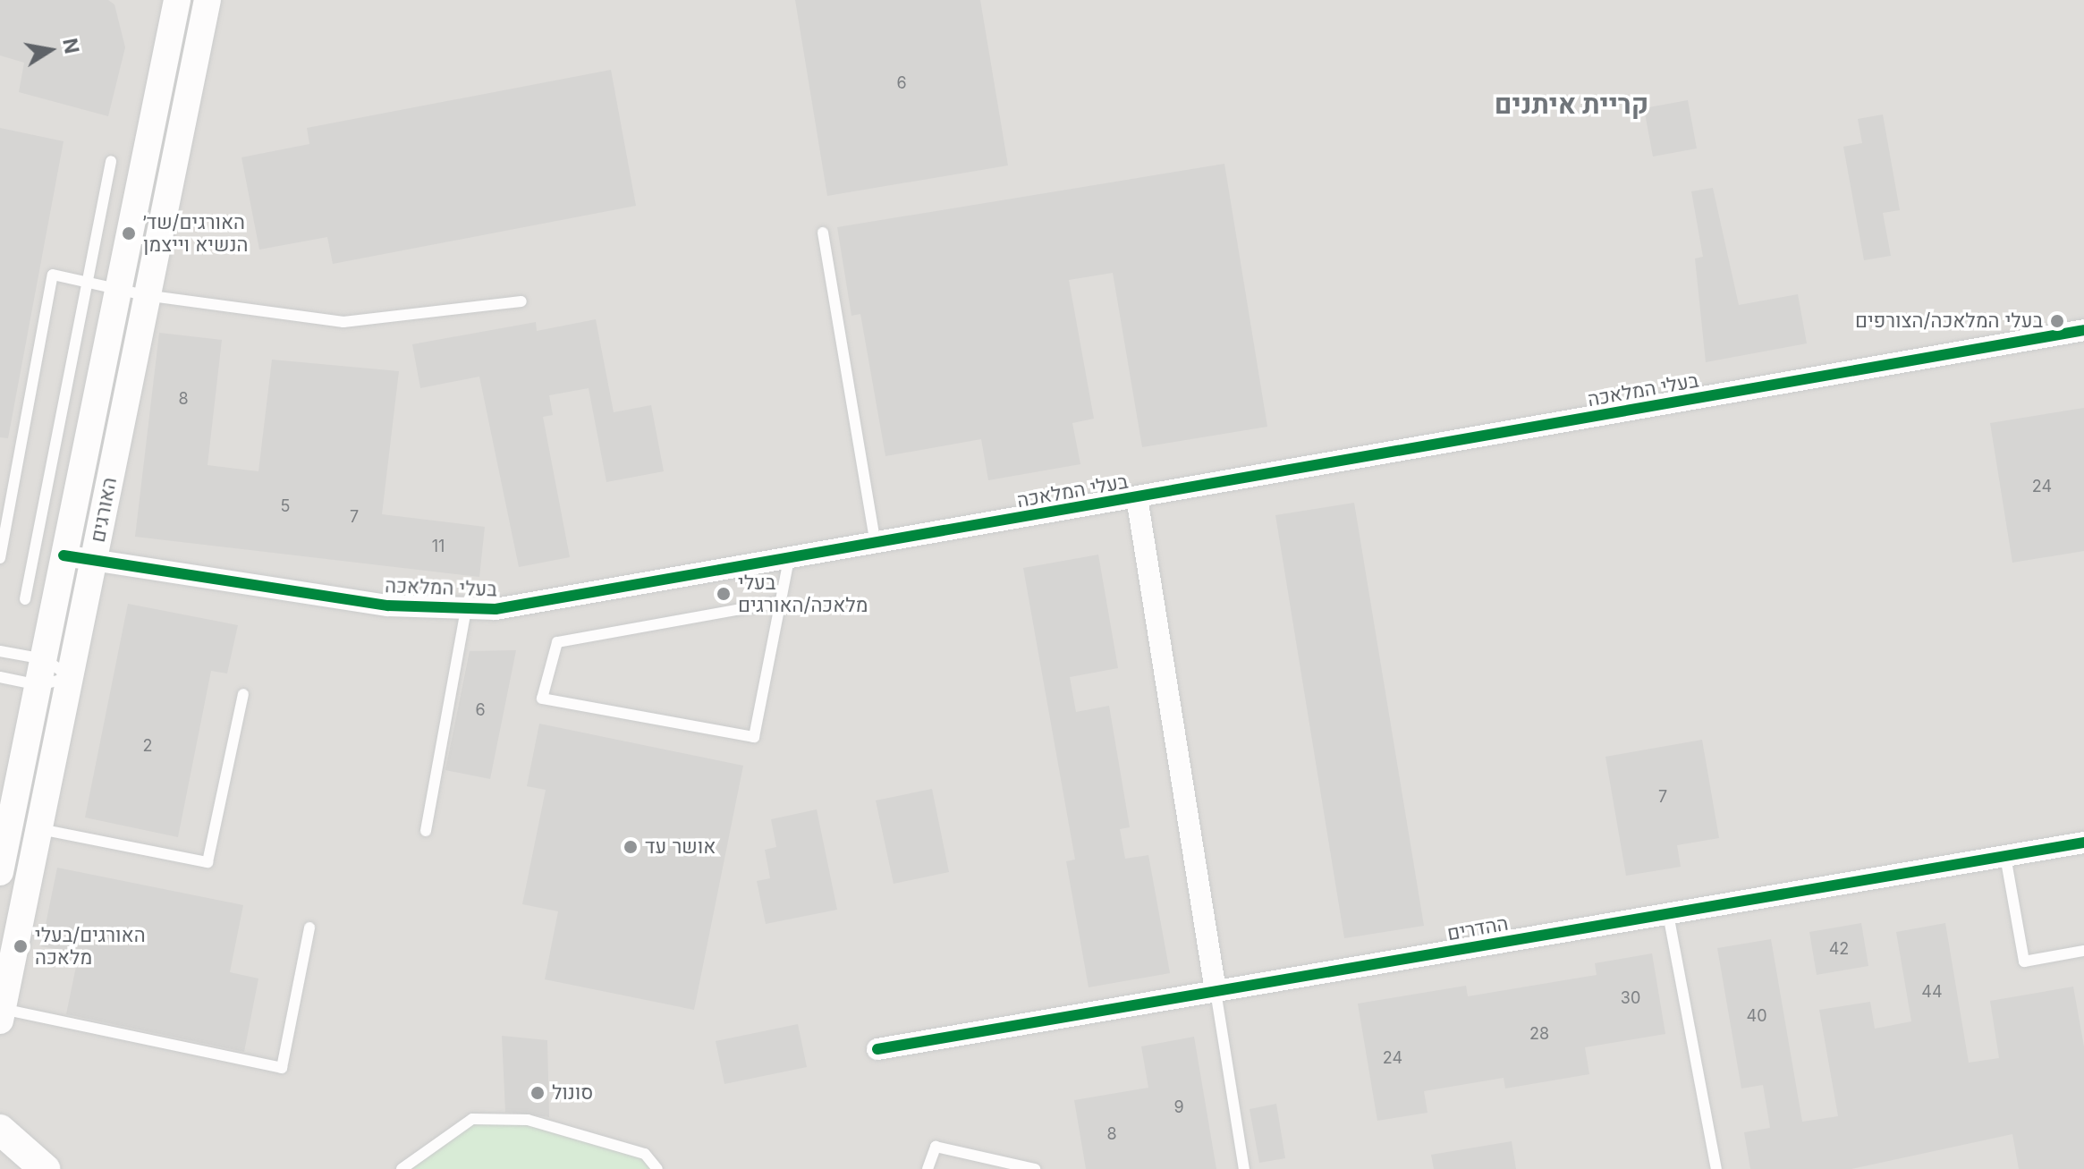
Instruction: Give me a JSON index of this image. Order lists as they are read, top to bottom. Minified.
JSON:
{"streets":{"street":["בעלי המלאכה","האורגים","ההדרים"]},"crossings":[["בעלי המלאכה","האורגים"]],"districts":["קריית איתנים"],"places":["האורגים/שד׳ הנשיא וייצמן","בעלי המלאכה/הצורפים","בעלי מלאכה/האורגים","אושר עד","האורגים/בעלי מלאכה","סונול"],"house_numbers":["6","8","24","5","7","11","6","2","7","42","44","30","40","28","24","9","8"],"north":"right"}
